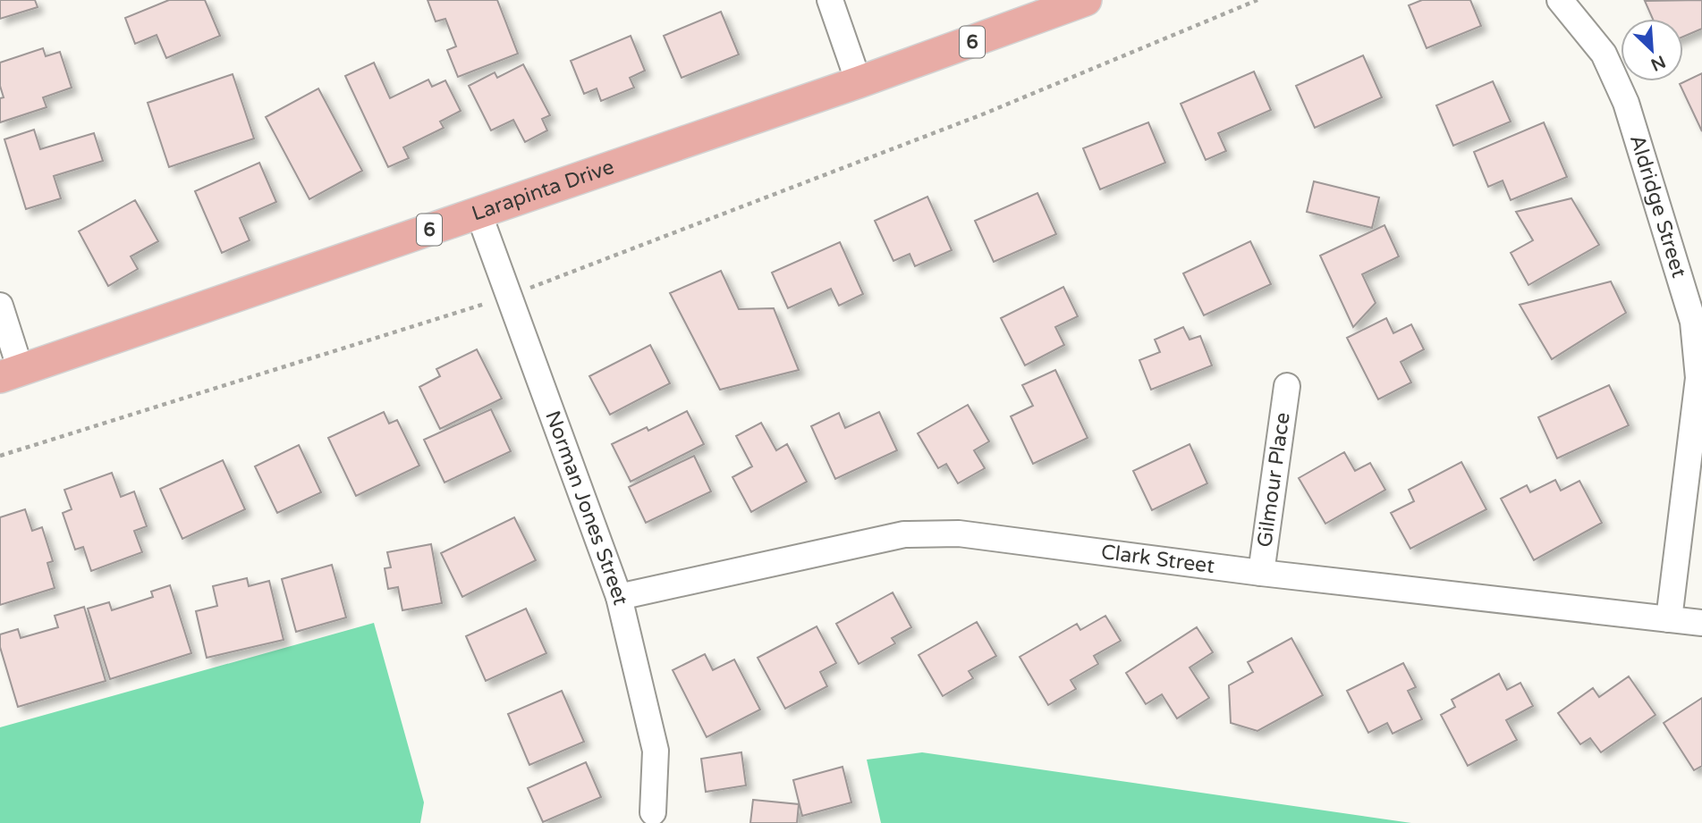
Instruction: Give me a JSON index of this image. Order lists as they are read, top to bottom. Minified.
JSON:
{"streets":{"main road":["6","Larapinta Drive"],"street":["Aldridge Street","Gilmour Place","Norman Jones Street","Clark Street"]},"crossings":[["Larapinta Drive","Norman Jones Street"],["Aldridge Street","Clark Street"],["Gilmour Place","Clark Street"],["Norman Jones Street","Clark Street"]],"north":"bottom right"}
